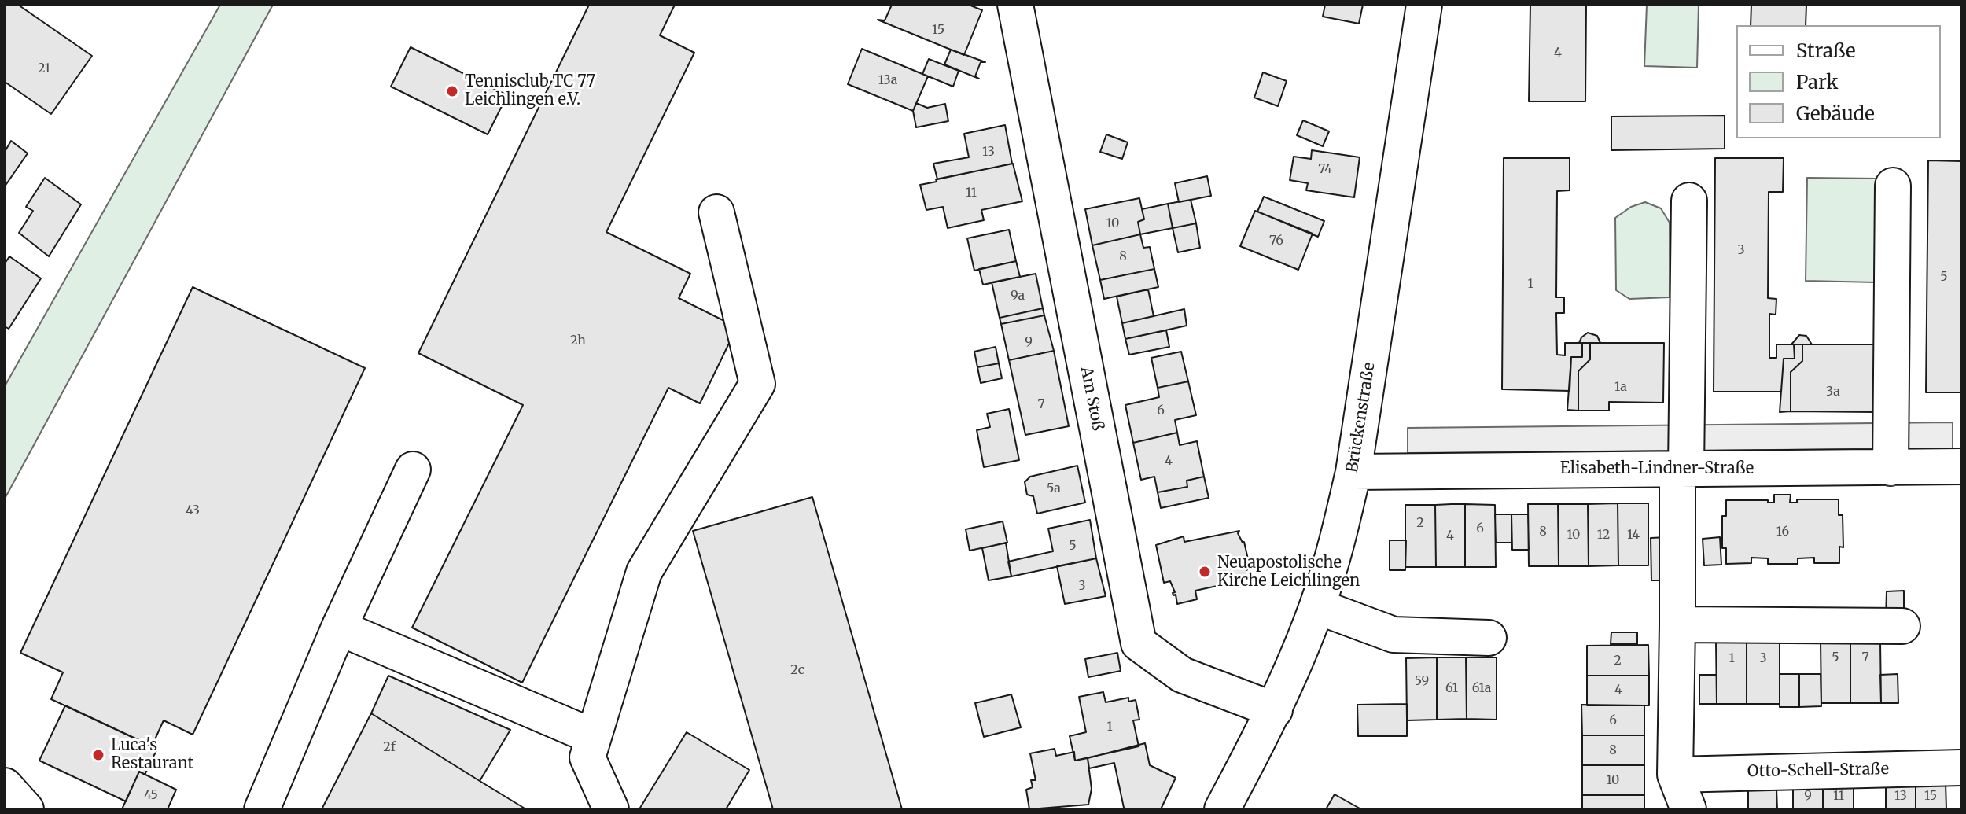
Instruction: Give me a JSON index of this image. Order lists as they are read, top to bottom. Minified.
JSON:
{"streets":{"street":["Am Stoß","Brückenstraße","Elisabeth-Lindner-Straße","Otto-Schell-Straße"]},"crossings":[["Am Stoß","Brückenstraße"],["Brückenstraße","Elisabeth-Lindner-Straße"]],"places":["Tennisclub TC 77 Leichlingen e.V.","Neuapostolische Kirche Leichlingen","Luca's Restaurant"],"house_numbers":["15","4","21","13a","13","74","11","10","76","3","8","5","1","9a","2h","9","1a","3a","7","6","4","5a","43","2","6","8","16","10","12","14","4","5","3","5","7","1","3","2","2c","59","61","61a","4","6","1","2f","8","10","45","9","11","13","15"],"legend":["Straße","Park","Gebäude"]}
